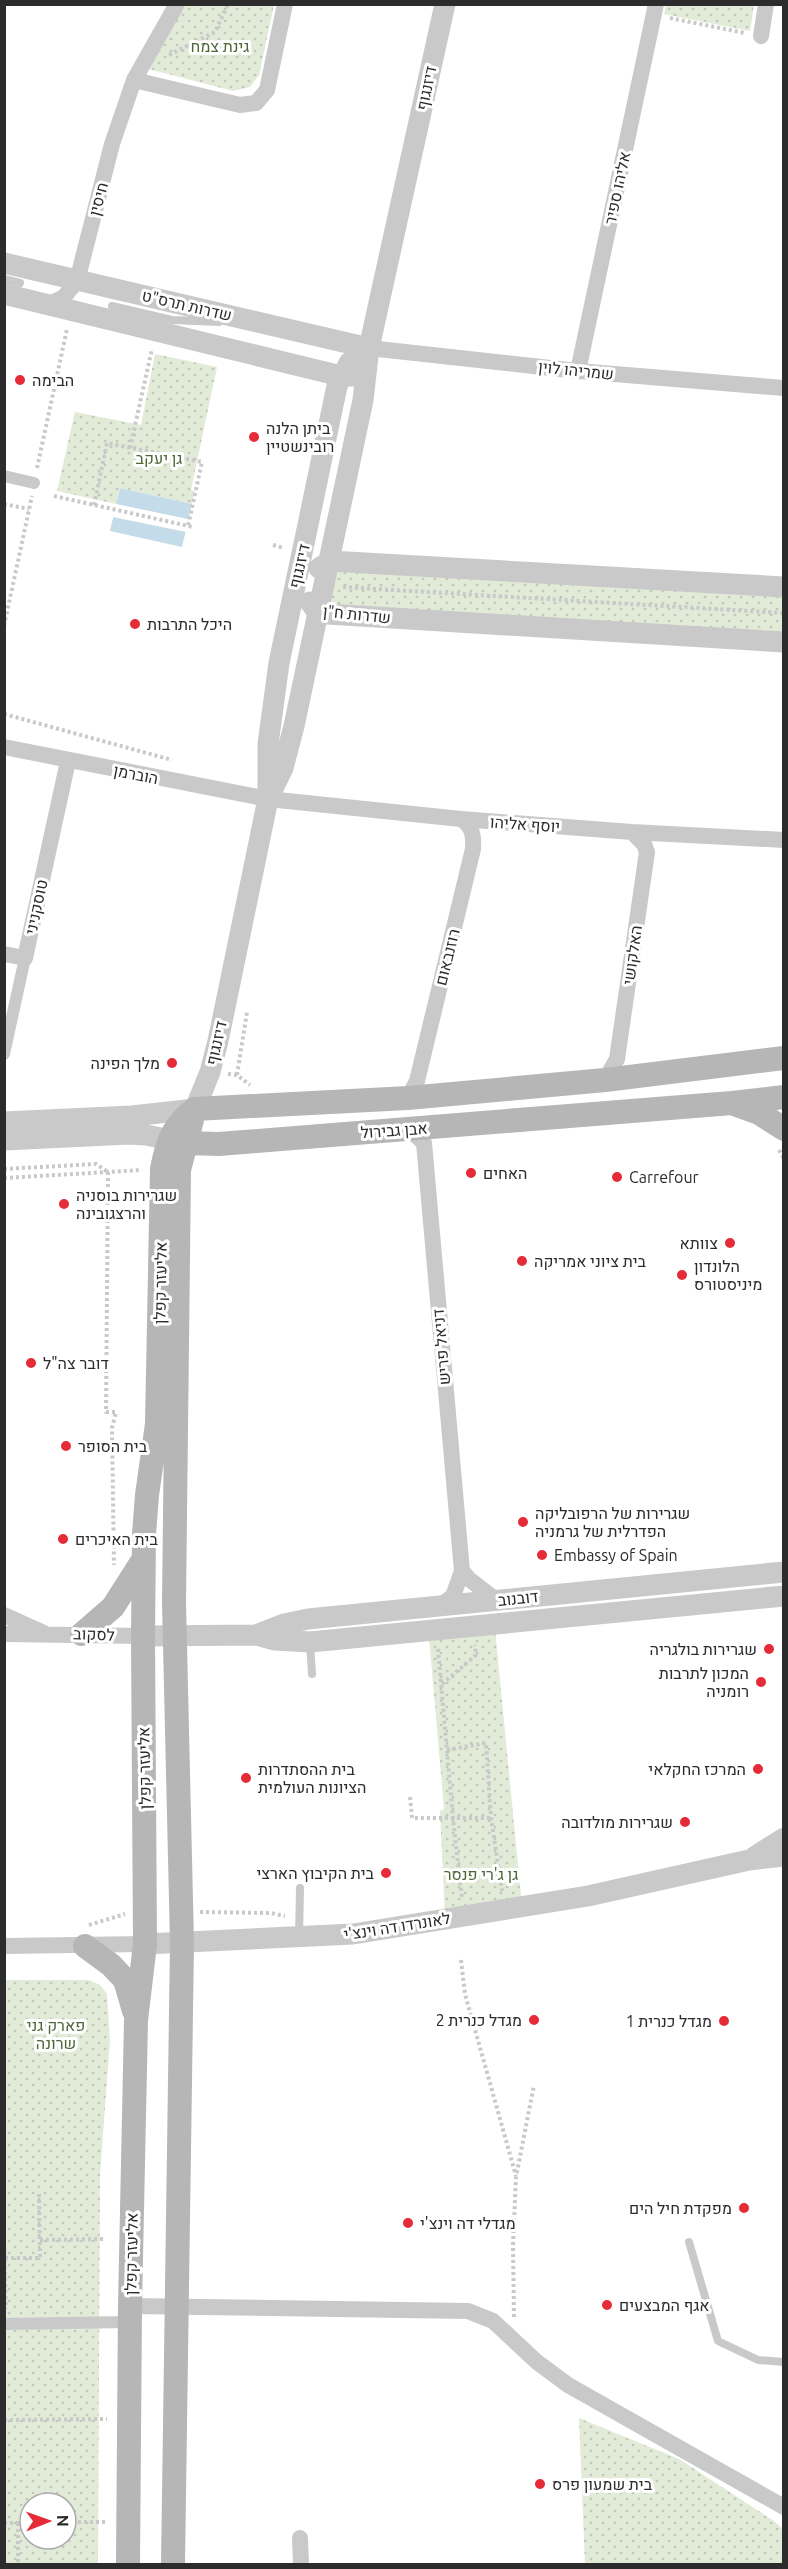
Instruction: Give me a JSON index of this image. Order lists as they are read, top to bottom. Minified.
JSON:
{"streets":{"main road":["אבן גבירול","אליעזר קפלן"],"street":["דיזנגוף","אליהו ספיר","חיסין","שדרות תרס\"ט","שמריהו לוין","שדרות ח\"ן","הוברמן","יוסף אליהו","טוסקניני","האלקושי","רוזנבאום","דניאל פריש","דובנוב","לסקוב","לאונרדו דה וינצ'י"]},"crossings":[["דיזנגוף","שדרות תרס\"ט"],["דיזנגוף","שמריהו לוין"],["דיזנגוף","שדרות ח\"ן"],["דיזנגוף","הוברמן"],["דיזנגוף","יוסף אליהו"],["דיזנגוף","אבן גבירול"],["דיזנגוף","אליעזר קפלן"],["אליהו ספיר","שמריהו לוין"],["חיסין","שדרות תרס\"ט"],["שדרות תרס\"ט","שמריהו לוין"],["הוברמן","יוסף אליהו"],["הוברמן","טוסקניני"],["יוסף אליהו","האלקושי"],["יוסף אליהו","רוזנבאום"],["האלקושי","אבן גבירול"],["רוזנבאום","אבן גבירול"],["אבן גבירול","אליעזר קפלן"],["אבן גבירול","דניאל פריש"],["אליעזר קפלן","דובנוב"],["אליעזר קפלן","לסקוב"],["אליעזר קפלן","לאונרדו דה וינצ'י"],["דניאל פריש","דובנוב"],["דובנוב","לסקוב"]],"parks":["גינת צמח","גן יעקב","גן ג'רי פנסר","פארק גני שרונה"],"places":["הבימה","ביתן הלנה רובינשטיין","היכל התרבות","מלך הפינה","האחים","Carrefour","שגרירות בוסניה והרצגובינה","צוותא","בית ציוני אמריקה","הלונדון מיניסטורס","דובר צה\"ל","בית הסופר","שגרירות של הרפובליקה הפדרלית של גרמניה","בית האיכרים","Embassy of Spain","שגרירות בולגריה","המכון לתרבות רומניה","המרכז החקלאי","בית ההסתדרות הציונות העולמית","שגרירות מולדובה","בית הקיבוץ הארצי","מגדל כנרית 2","מגדל כנרית 1","מפקדת חיל הים","מגדלי דה וינצ'י","אגף המבצעים","בית שמעון פרס"],"north":"right"}
